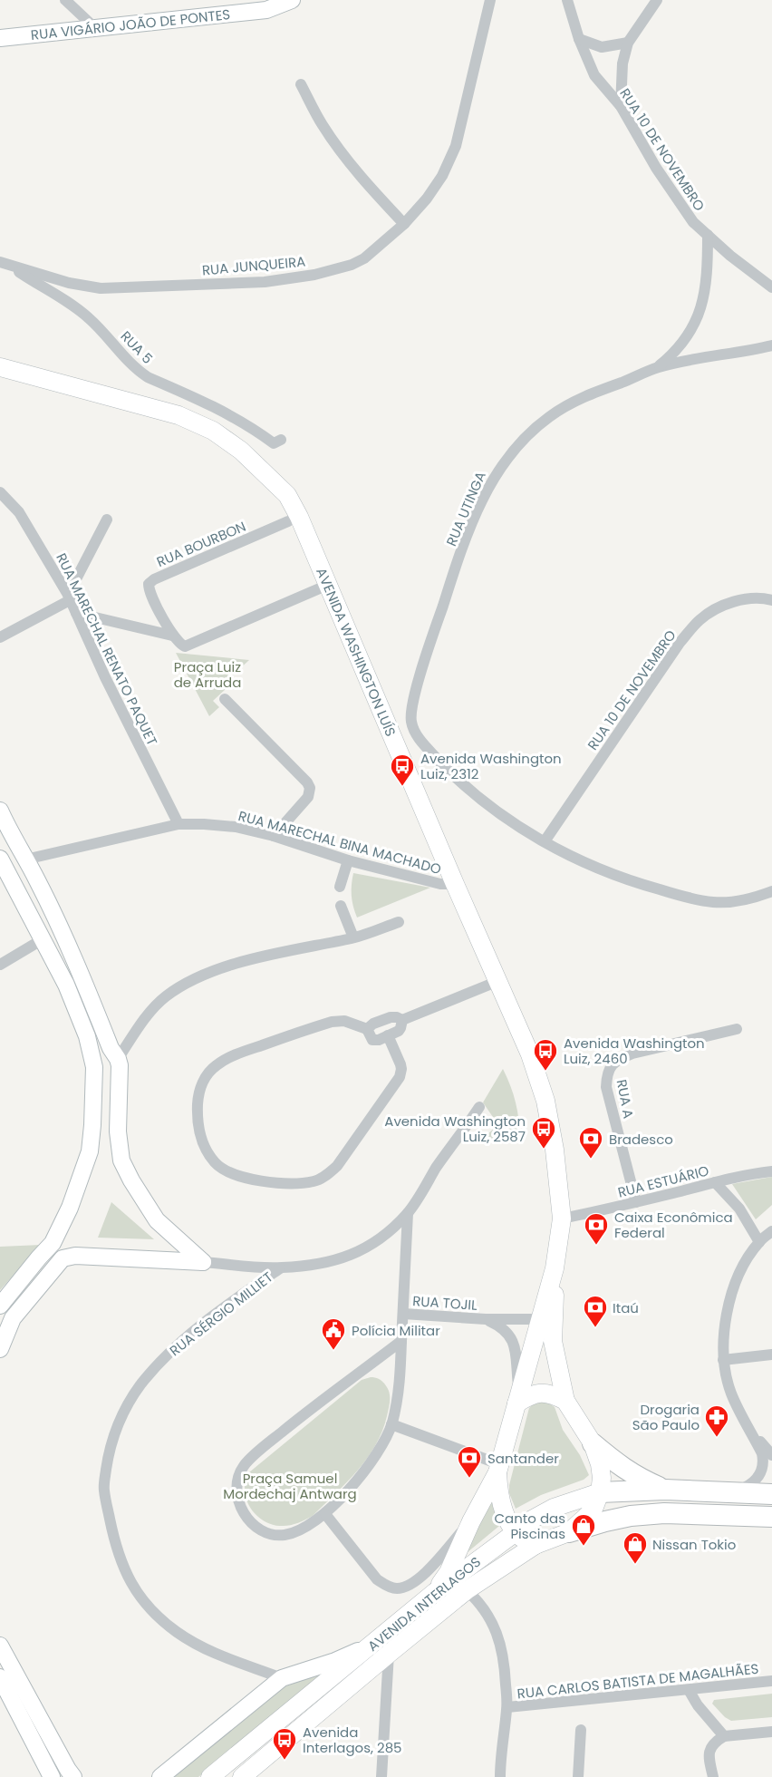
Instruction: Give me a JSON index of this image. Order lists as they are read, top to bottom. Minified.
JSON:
{"streets":{"highway":["AVENIDA INTERLAGOS"],"main road":["AVENIDA WASHINGTON LUÍS"],"street":["RUA VIGÁRIO JOÃO DE PONTES","RUA 10 DE NOVEMBRO","RUA JUNQUEIRA","RUA 5","RUA UTINGA","RUA BOURBON","RUA MARECHAL RENATO PAQUET","RUA MARECHAL BINA MACHADO","RUA A","RUA ESTUÁRIO","RUA TOJIL","RUA SÉRGIO MILLIET","RUA CARLOS BATISTA DE MAGALHÃES"]},"crossings":[["RUA 10 DE NOVEMBRO","RUA UTINGA"],["RUA JUNQUEIRA","RUA 5"],["RUA MARECHAL RENATO PAQUET","RUA MARECHAL BINA MACHADO"],["AVENIDA WASHINGTON LUÍS","RUA MARECHAL BINA MACHADO"],["AVENIDA WASHINGTON LUÍS","RUA ESTUÁRIO"],["AVENIDA WASHINGTON LUÍS","RUA TOJIL"],["AVENIDA WASHINGTON LUÍS","AVENIDA INTERLAGOS"],["RUA A","RUA ESTUÁRIO"]],"parks":["Praça Luiz de Arruda","Praça Samuel Mordechaj Antwarg"],"places":{"bus stop":["Avenida Washington Luiz, 2312","Avenida Washington Luiz, 2460","Avenida Washington Luiz, 2587","Avenida Interlagos, 285"],"bank":["Bradesco","Caixa Econômica Federal","Itaú","Santander"],"public building":["Polícia Militar"],"pharmacy":["Drogaria São Paulo"],"shop":["Canto das Piscinas","Nissan Tokio"]}}
